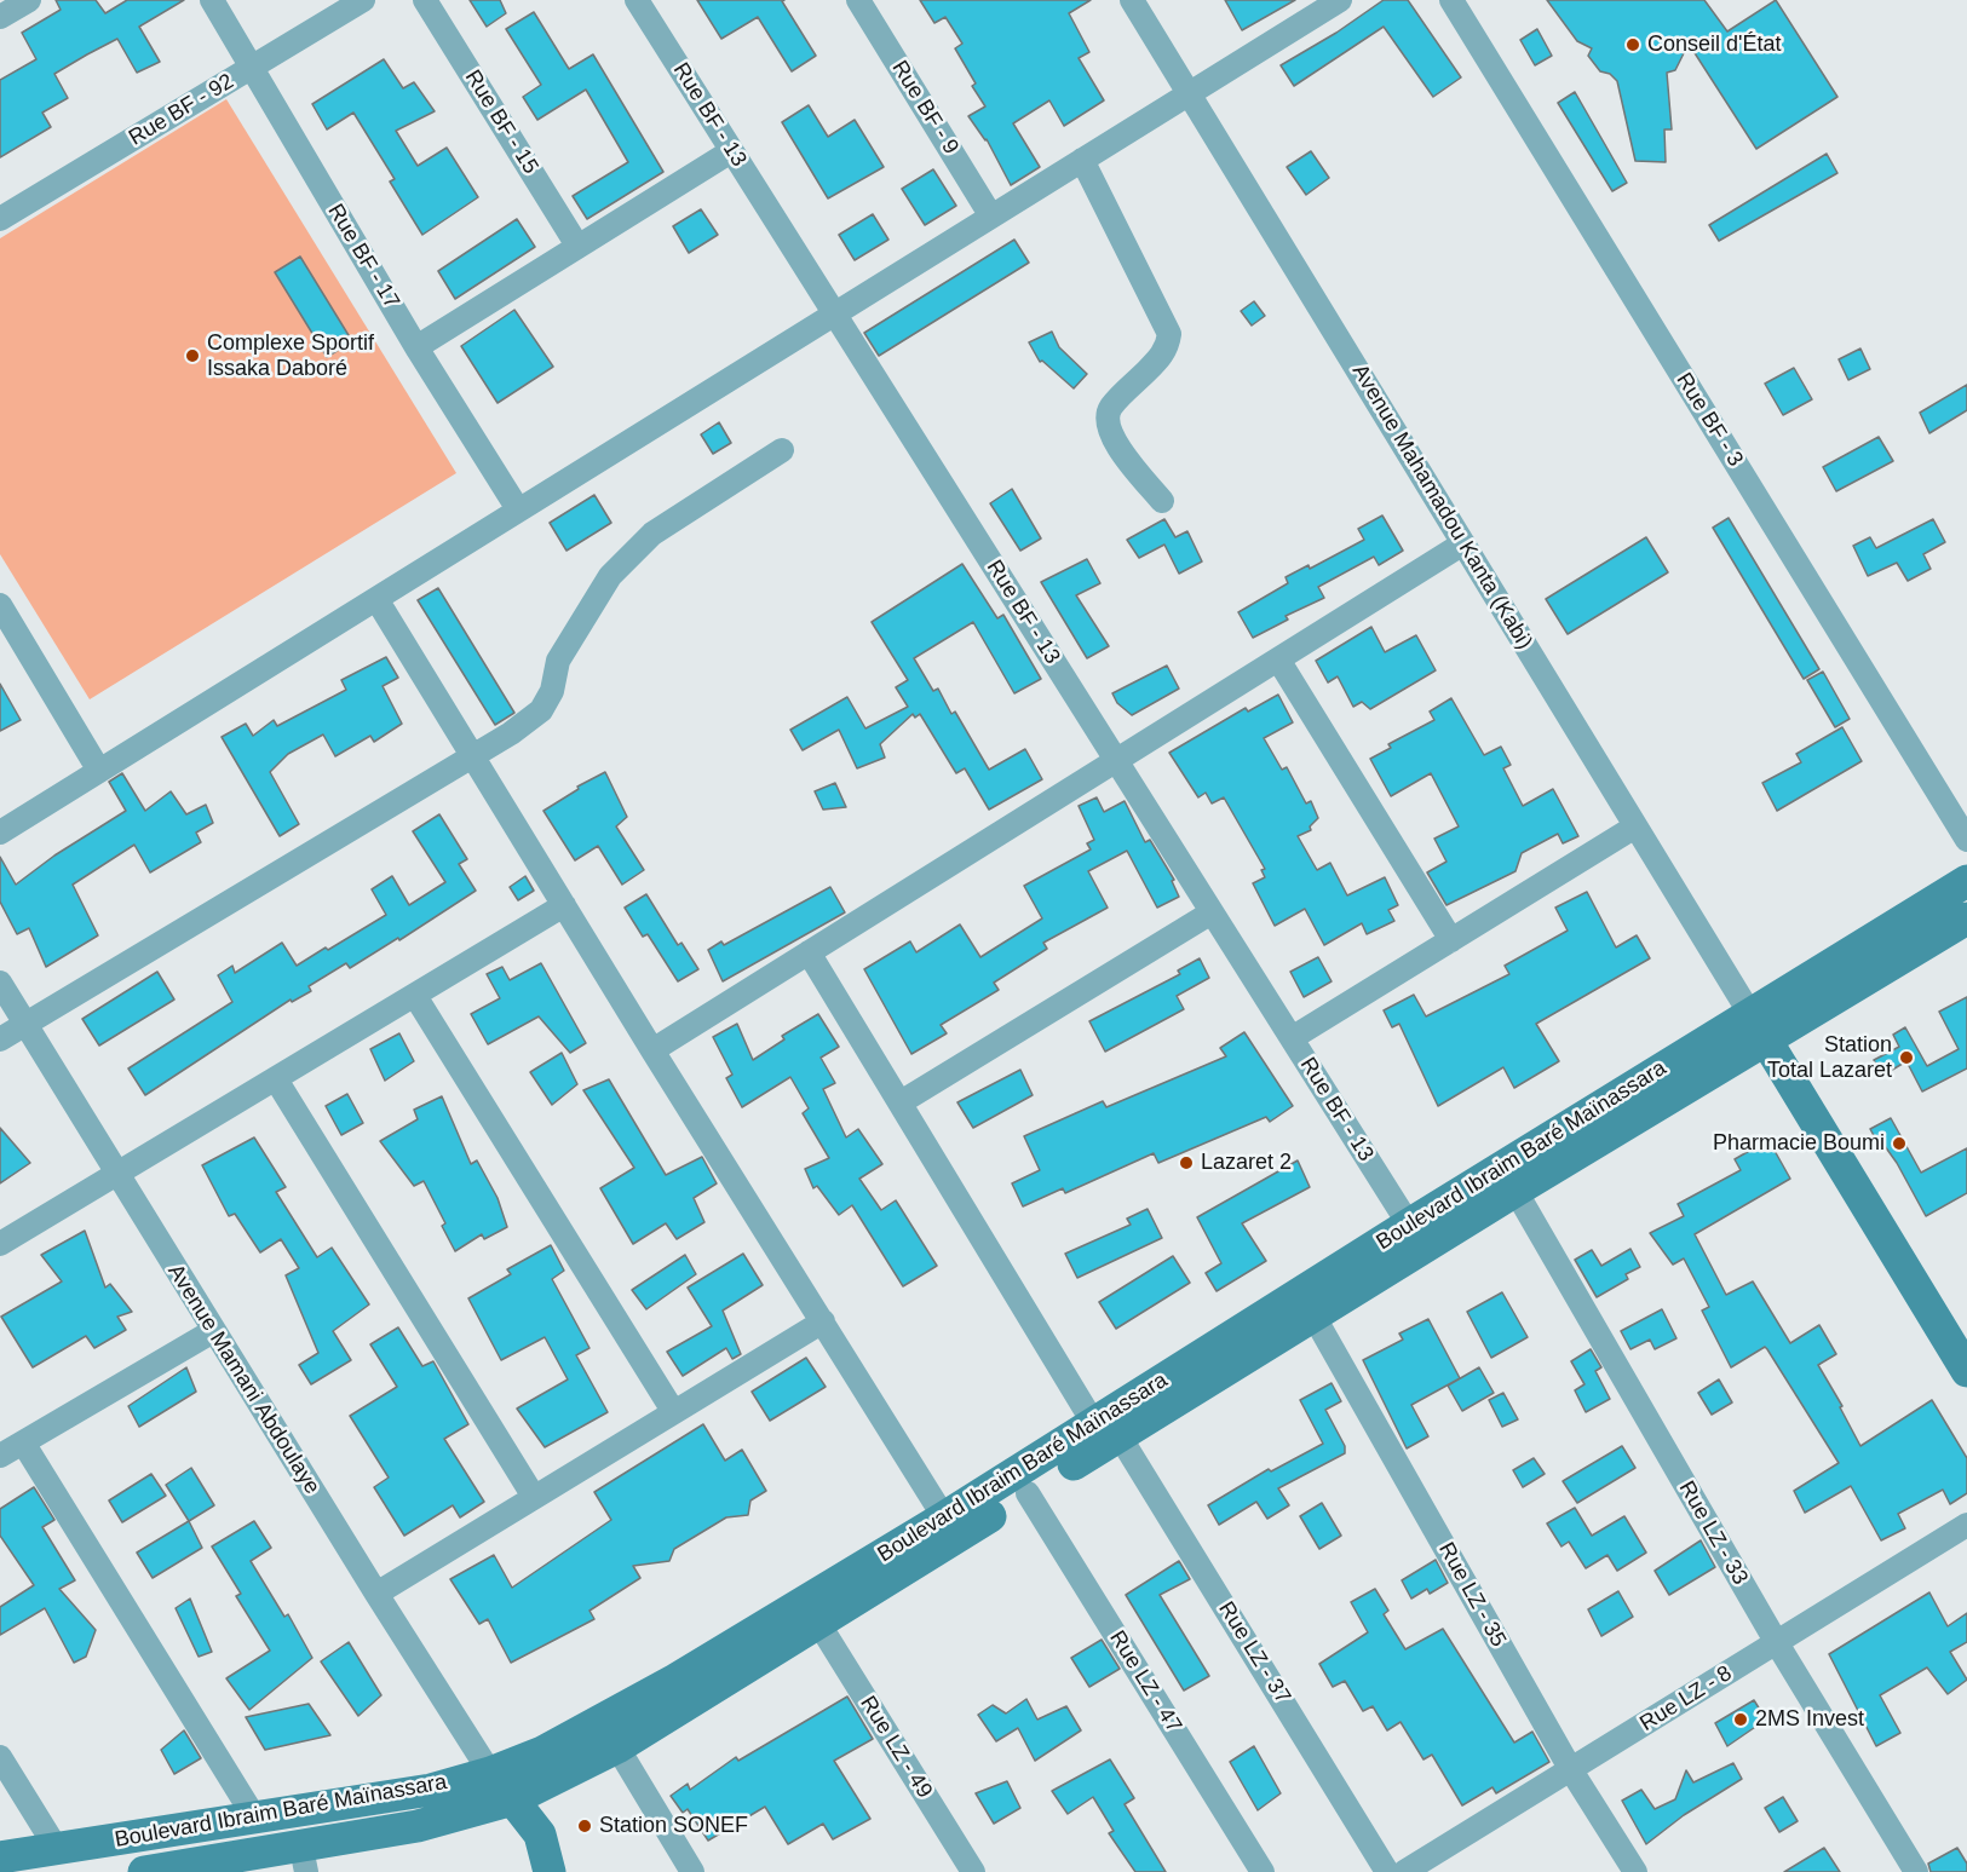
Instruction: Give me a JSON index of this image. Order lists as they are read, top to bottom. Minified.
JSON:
{"streets":{"main road":["Boulevard Ibraim Baré Maïnassara"],"street":["Rue BF - 9","Rue BF - 92","Rue BF - 13","Rue BF - 15","Rue BF - 17","Rue BF - 3","Avenue Mahamadou Kanta (Kabi)","Avenue Mamani Abdoulaye","Rue LZ - 33","Rue LZ - 35","Rue LZ - 37","Rue LZ - 47","Rue LZ - 8","Rue LZ - 49"]},"crossings":[["Rue BF - 92","Rue BF - 17"],["Rue BF - 13","Boulevard Ibraim Baré Maïnassara"],["Avenue Mahamadou Kanta (Kabi)","Boulevard Ibraim Baré Maïnassara"],["Boulevard Ibraim Baré Maïnassara","Avenue Mamani Abdoulaye"],["Boulevard Ibraim Baré Maïnassara","Rue LZ - 33"],["Boulevard Ibraim Baré Maïnassara","Rue LZ - 35"],["Boulevard Ibraim Baré Maïnassara","Rue LZ - 37"],["Boulevard Ibraim Baré Maïnassara","Rue LZ - 47"],["Boulevard Ibraim Baré Maïnassara","Rue LZ - 49"],["Rue LZ - 33","Rue LZ - 8"],["Rue LZ - 35","Rue LZ - 8"]],"places":["Conseil d'État","Complexe Sportif Issaka Daboré","Station Total Lazaret","Pharmacie Boumi","Lazaret 2","2MS Invest","Station SONEF"]}
